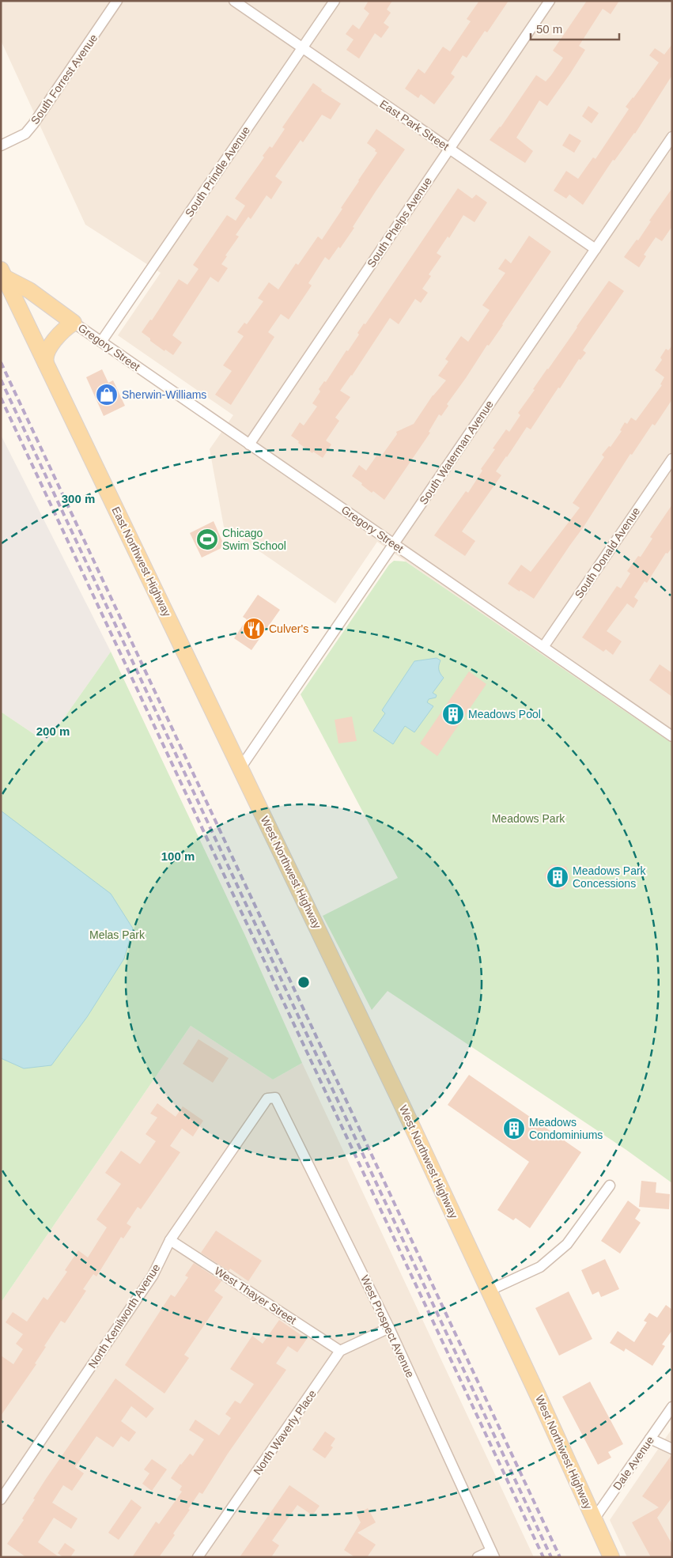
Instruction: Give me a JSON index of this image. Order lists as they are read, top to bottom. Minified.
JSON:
{"streets":{"main road":["East Northwest Highway","West Northwest Highway"],"street":["South Forrest Avenue","East Park Street","South Prindle Avenue","South Phelps Avenue","Gregory Street","South Waterman Avenue","South Donald Avenue","West Thayer Street","North Kenilworth Avenue","West Prospect Avenue","North Waverly Place","Dale Avenue"]},"crossings":[["East Park Street","South Prindle Avenue"],["East Park Street","South Phelps Avenue"],["East Park Street","South Waterman Avenue"],["South Prindle Avenue","Gregory Street"],["South Phelps Avenue","Gregory Street"],["Gregory Street","South Waterman Avenue"],["Gregory Street","South Donald Avenue"],["South Waterman Avenue","East Northwest Highway"],["South Waterman Avenue","West Northwest Highway"],["East Northwest Highway","West Northwest Highway"],["West Northwest Highway","Dale Avenue"],["West Thayer Street","North Kenilworth Avenue"],["West Thayer Street","North Waverly Place"],["North Kenilworth Avenue","West Prospect Avenue"]],"parks":["Meadows Park","Melas Park"],"places":{"shop":["Sherwin-Williams"],"sports":["Chicago Swim School"],"restaurant":["Culver's"],"building":["Meadows Pool","Meadows Park Concessions","Meadows Condominiums"]},"scale_bar":"50 m","rings":["300 m","200 m","100 m"]}
